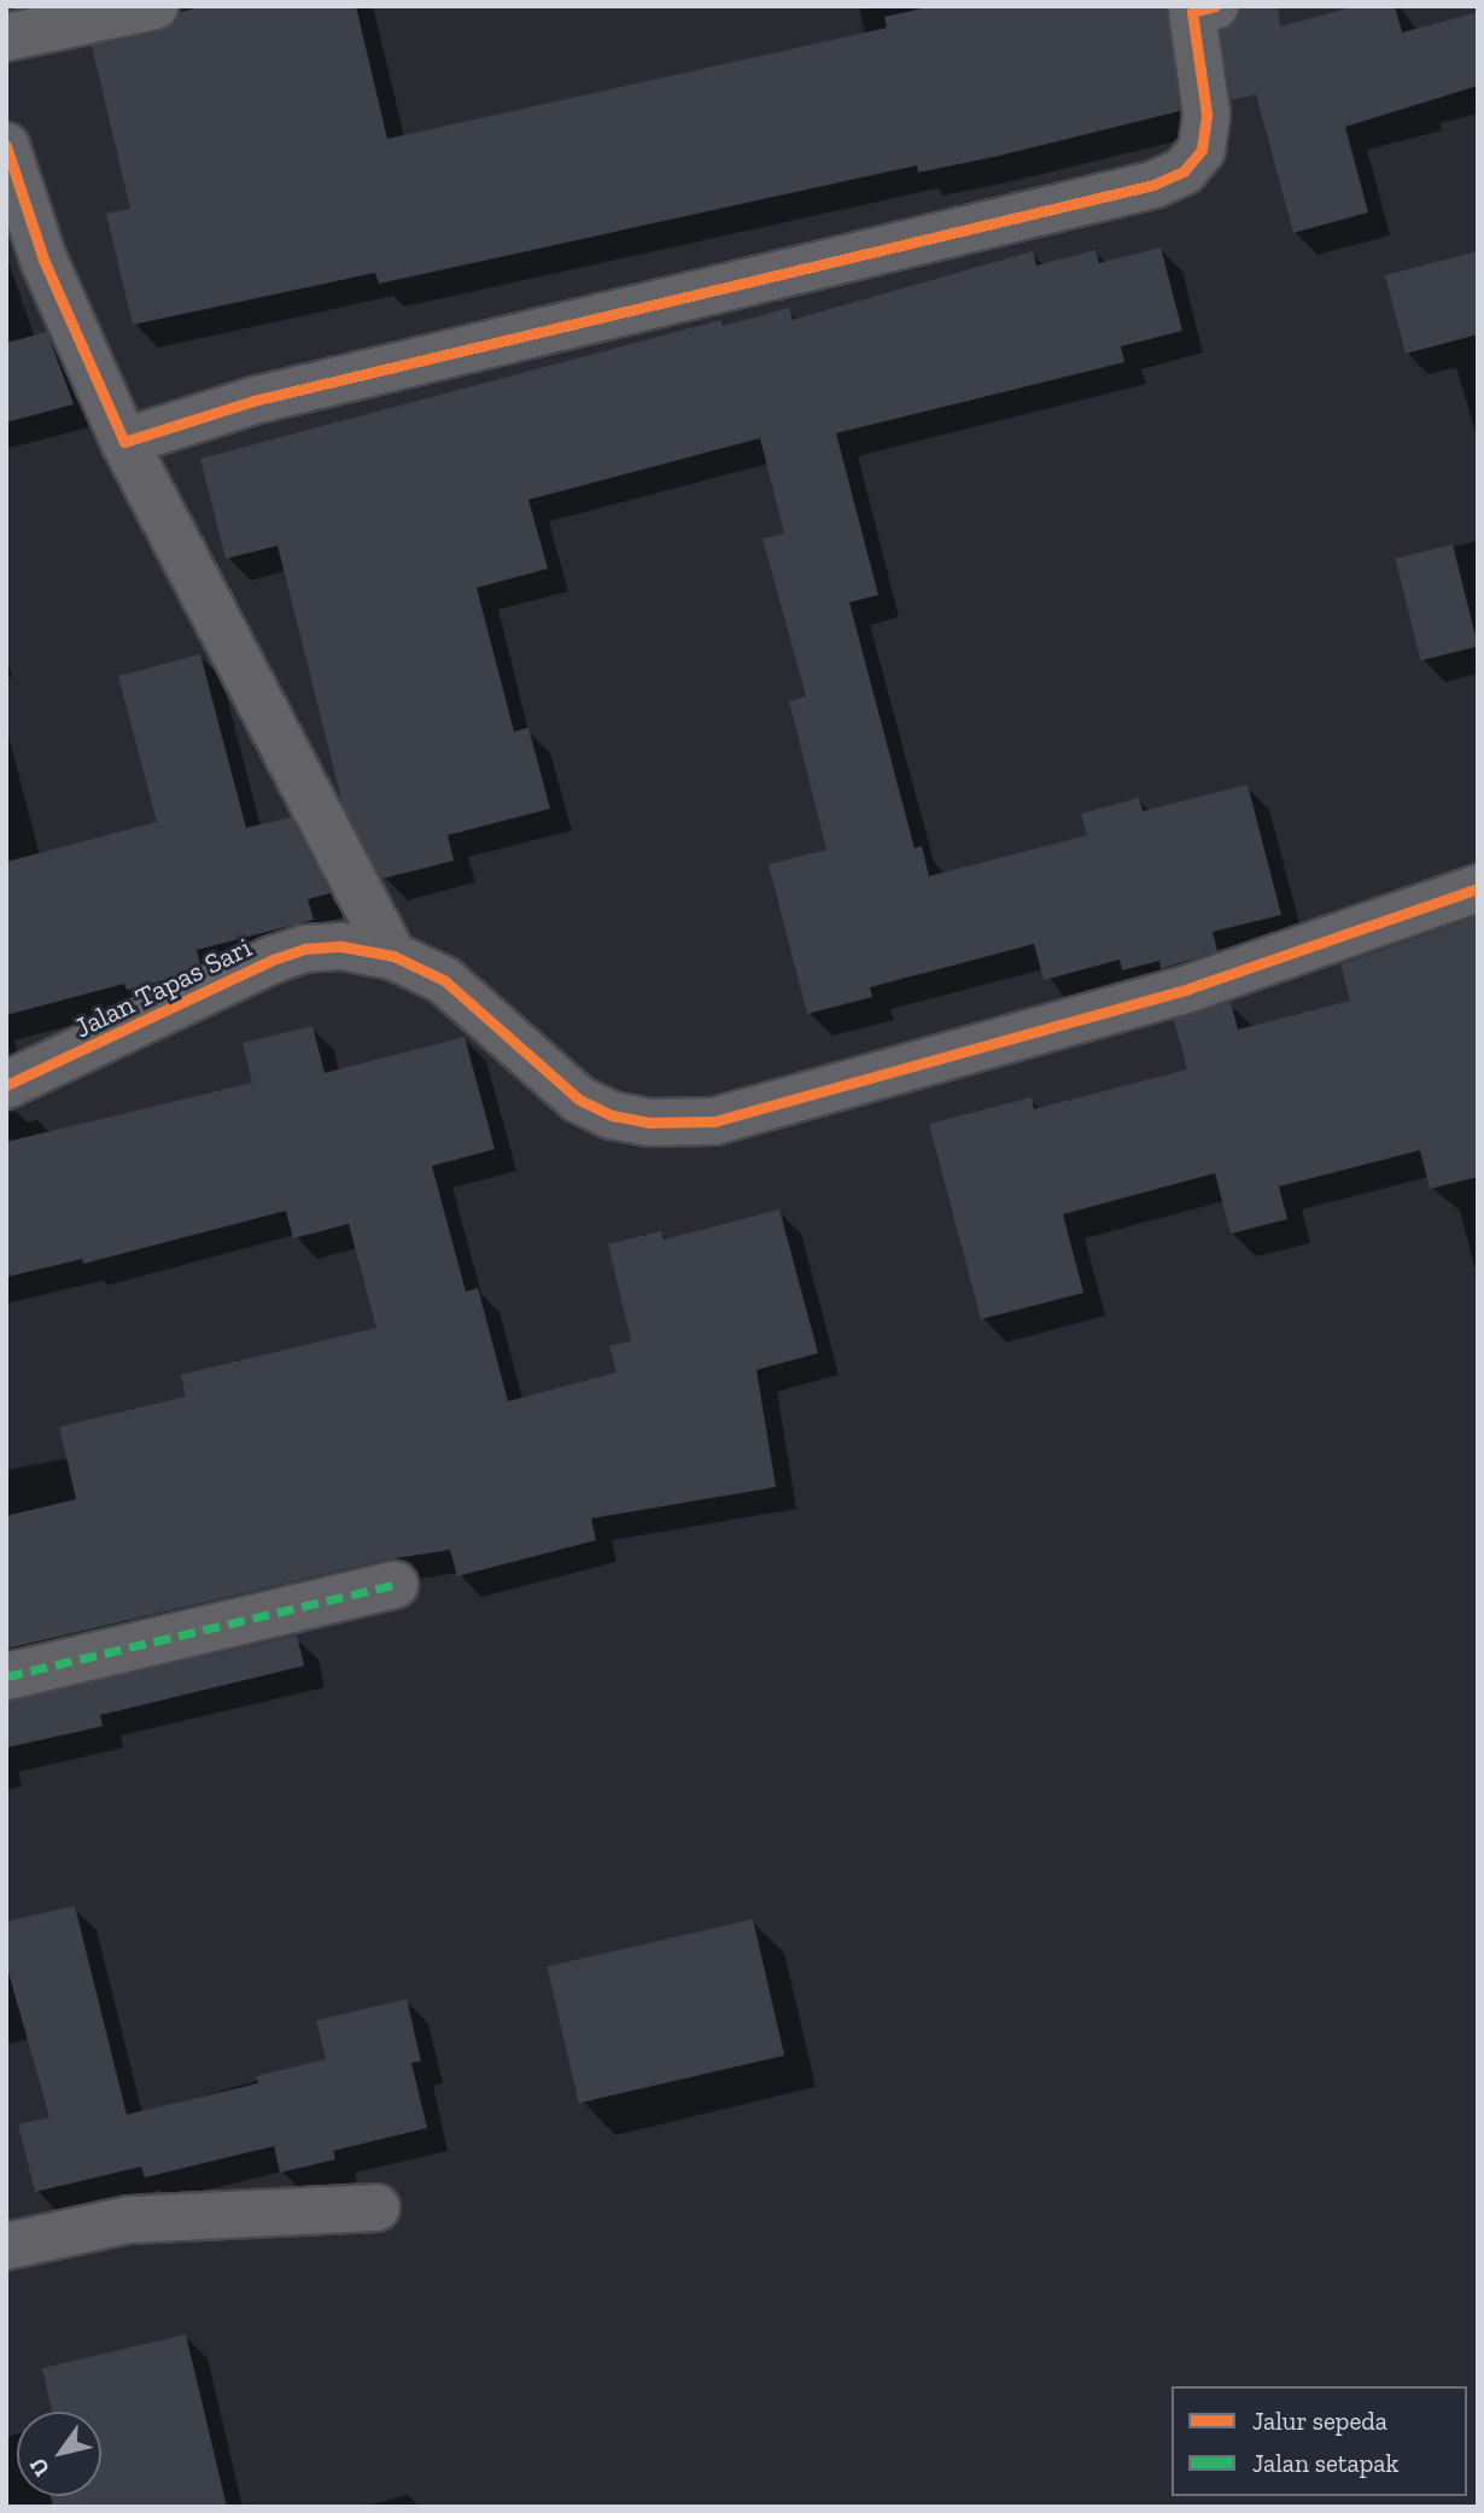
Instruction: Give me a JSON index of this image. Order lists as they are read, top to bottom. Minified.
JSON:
{"streets":{"street":["Jalan Tapas Sari"]},"legend":["Jalur sepeda","Jalan setapak"],"north":"bottom left"}
